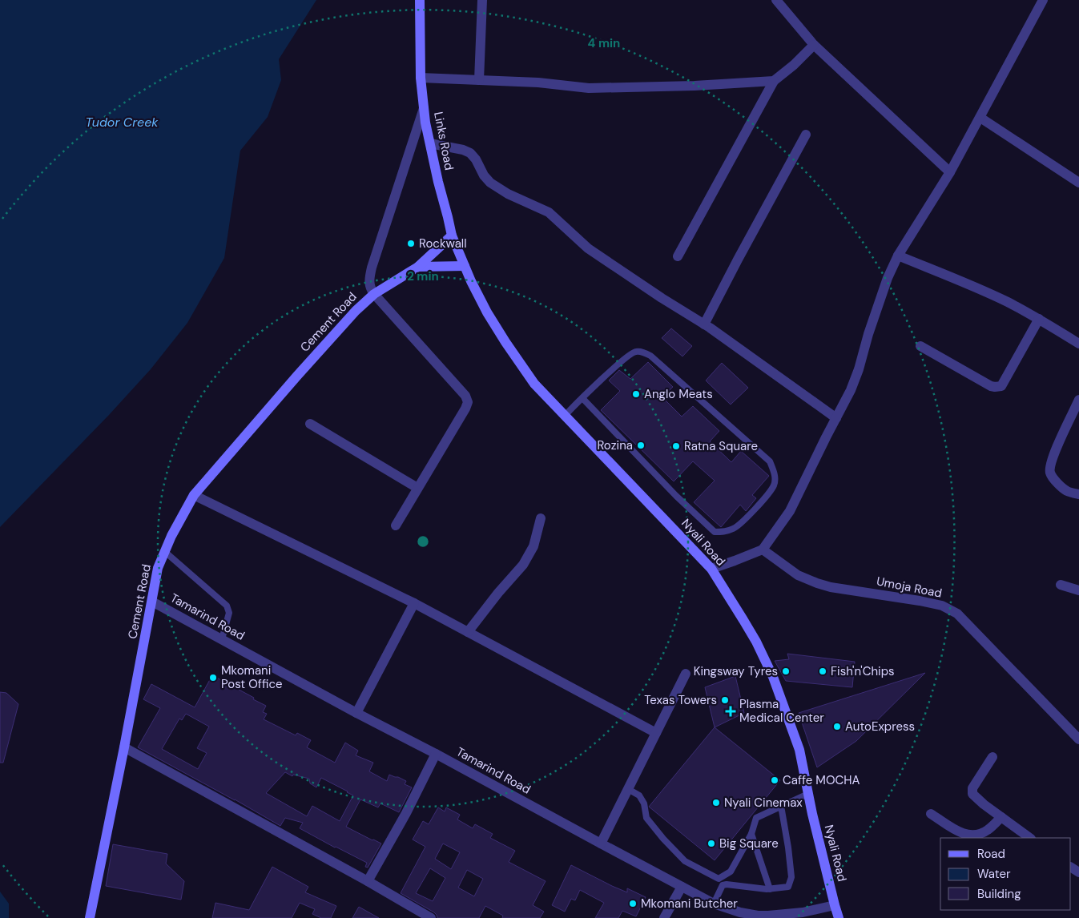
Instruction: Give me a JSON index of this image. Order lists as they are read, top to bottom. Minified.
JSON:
{"streets":{"main road":["Links Road","Cement Road","Nyali Road"],"street":["Umoja Road","Tamarind Road"]},"crossings":[["Links Road","Cement Road"],["Links Road","Nyali Road"],["Cement Road","Tamarind Road"],["Nyali Road","Tamarind Road"]],"water":["Tudor Creek"],"places":{"other":["Rockwall","Anglo Meats","Rozina","Ratna Square","Kingsway Tyres","Fish'n'Chips","Mkomani Post Office","Texas Towers","AutoExpress","Caffe MOCHA","Nyali Cinemax","Big Square","Mkomani Butcher"],"health":["Plasma Medical Center"]},"legend":["Road","Water","Building"],"rings":["4 min","2 min"]}
